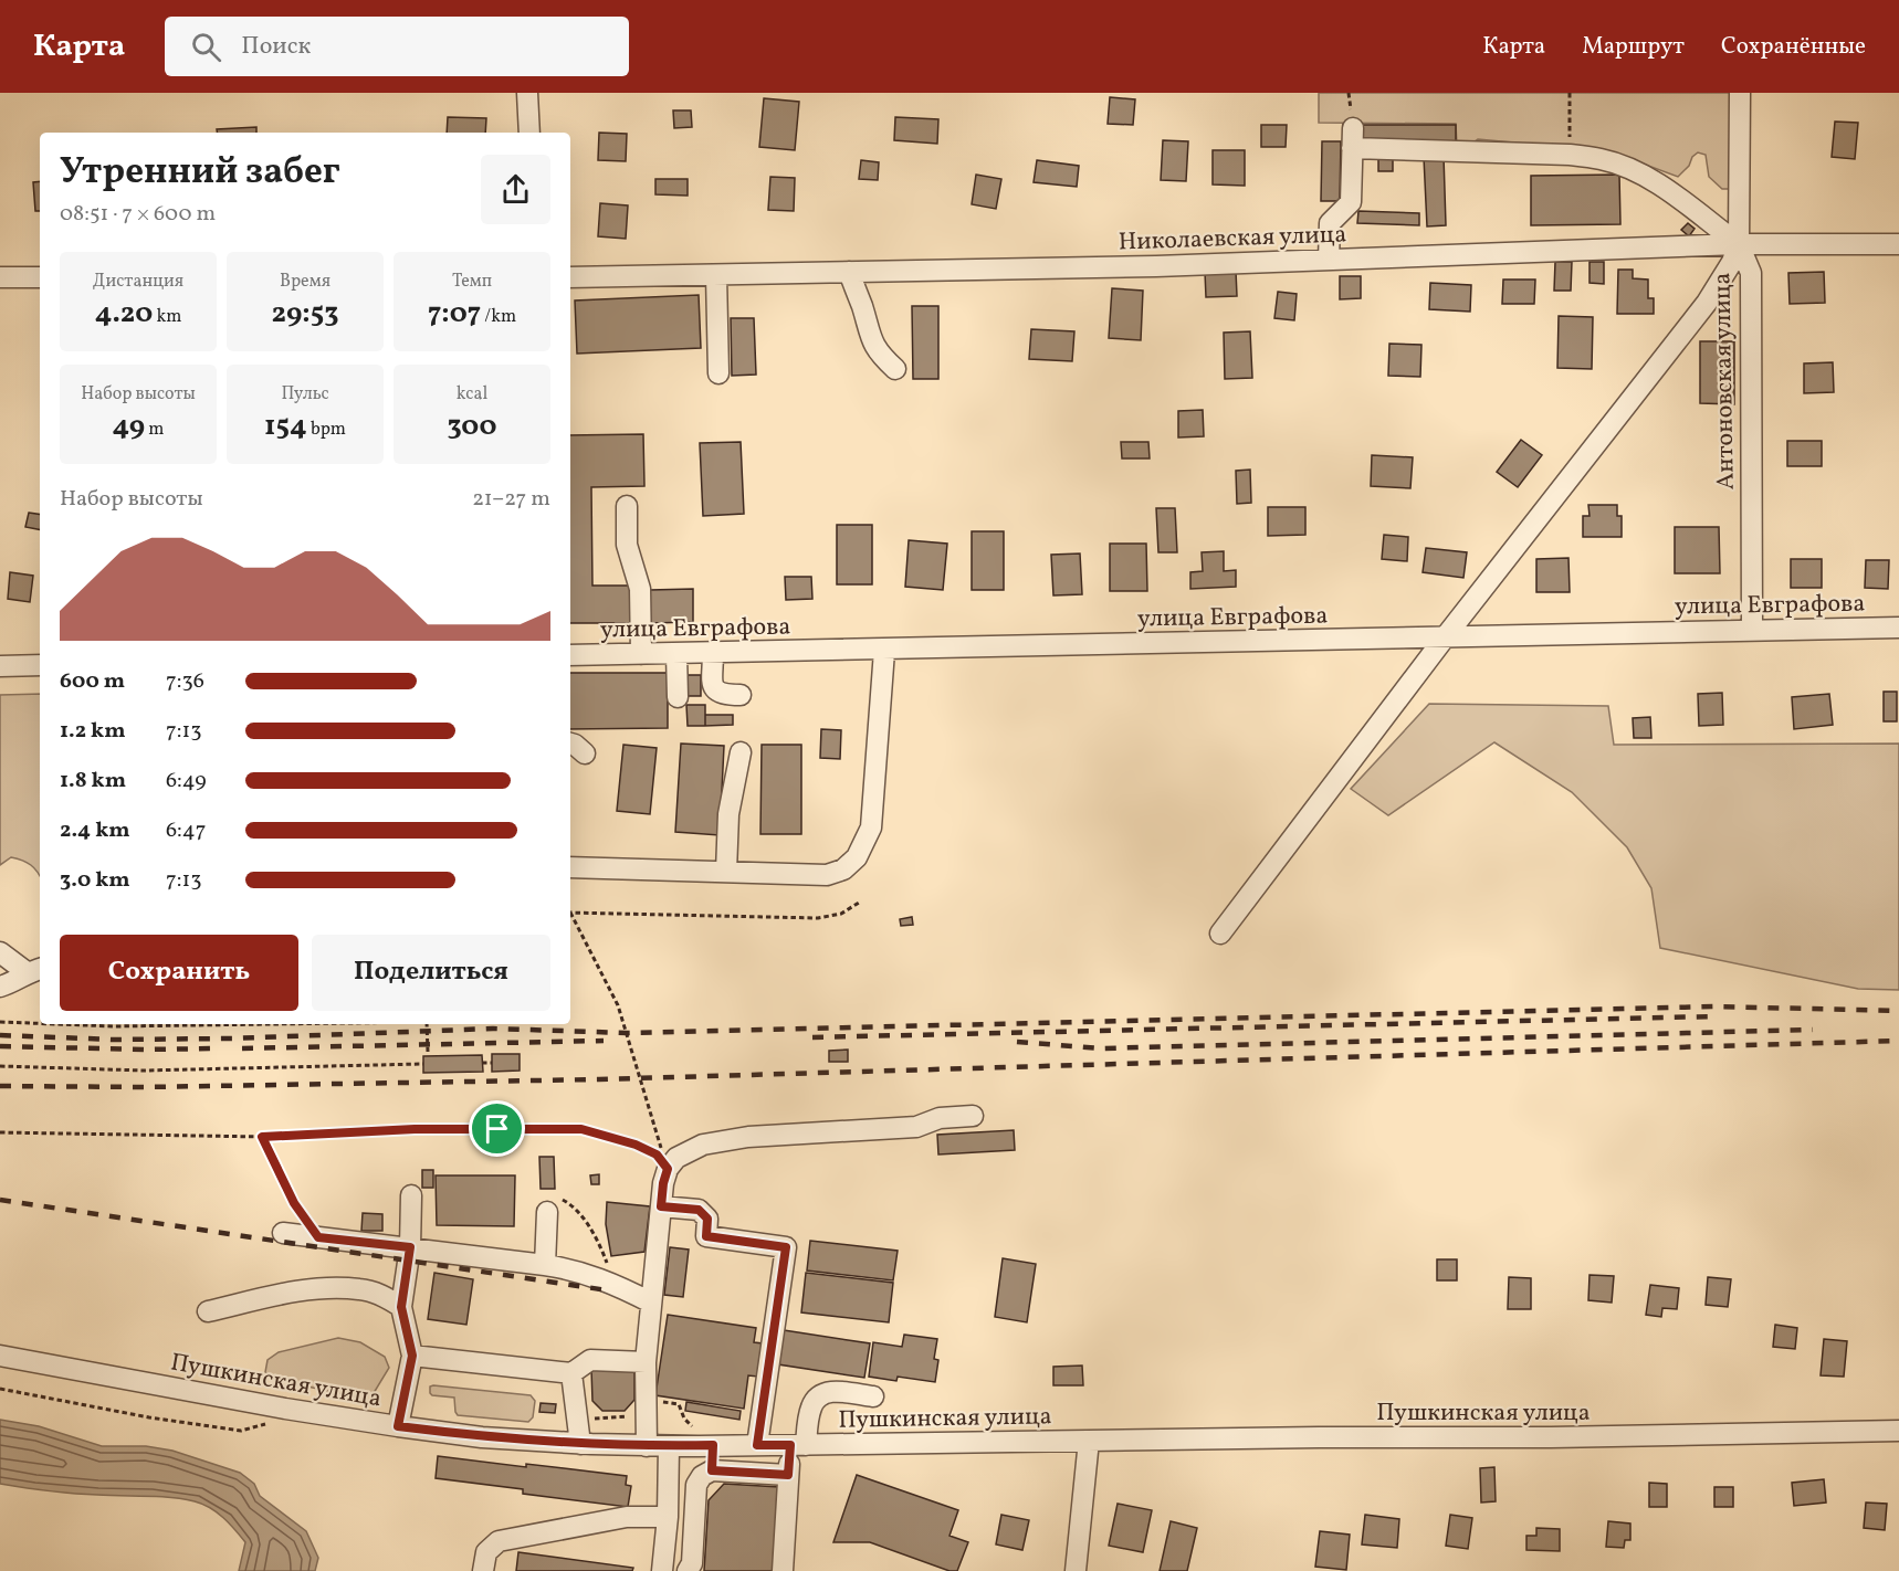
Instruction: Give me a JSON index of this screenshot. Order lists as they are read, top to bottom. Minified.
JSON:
{"streets":{"street":["Николаевская улица","Антоновская улица","улица Евграфова","Пушкинская улица"]},"crossings":[["Николаевская улица","Антоновская улица"],["Антоновская улица","улица Евграфова"]],"page":{"header":"Карта","search":"Поиск","nav":["Карта","Маршрут","Сохранённые"],"heading":["Утренний забег","08:51 · 7 × 600 m"],"stats":[["Дистанция","4.20 km"],["Время","29:53"],["Темп","7:07 /km"],["Набор высоты","49 m"],["Пульс","154 bpm"],["kcal","300"]],"chart":["Набор высоты","21–27 m"],"list":[{"name":"600 m","note":"7:36"},{"name":"1.2 km","note":"7:13"},{"name":"1.8 km","note":"6:49"},{"name":"2.4 km","note":"6:47"},{"name":"3.0 km","note":"7:13"}],"buttons":["Сохранить","Поделиться"]}}
